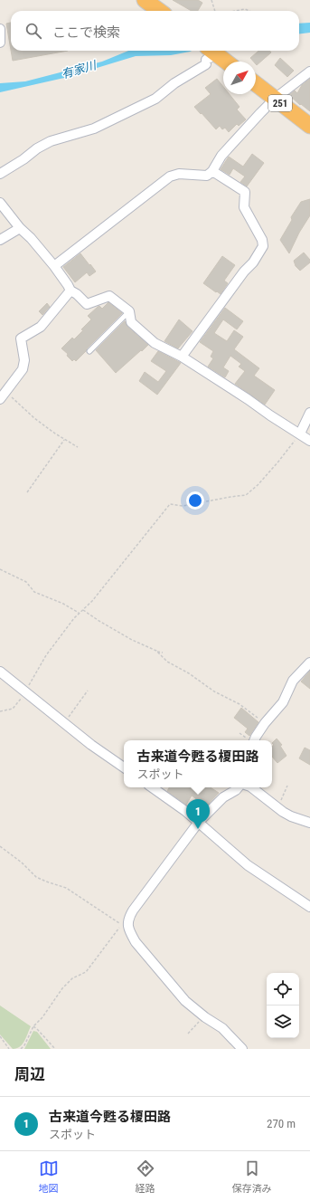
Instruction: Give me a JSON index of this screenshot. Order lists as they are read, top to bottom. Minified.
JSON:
{"streets":{"highway":["251"]},"water":["有家川"],"north":"top right","page":{"search":"ここで検索","popup":["古来道今甦る榎田路","スポット"],"pins":"1","heading":"周辺","list":[{"mark":"1","name":"古来道今甦る榎田路","note":"スポット","value":"270 m"}],"nav":["地図","経路","保存済み"]}}
